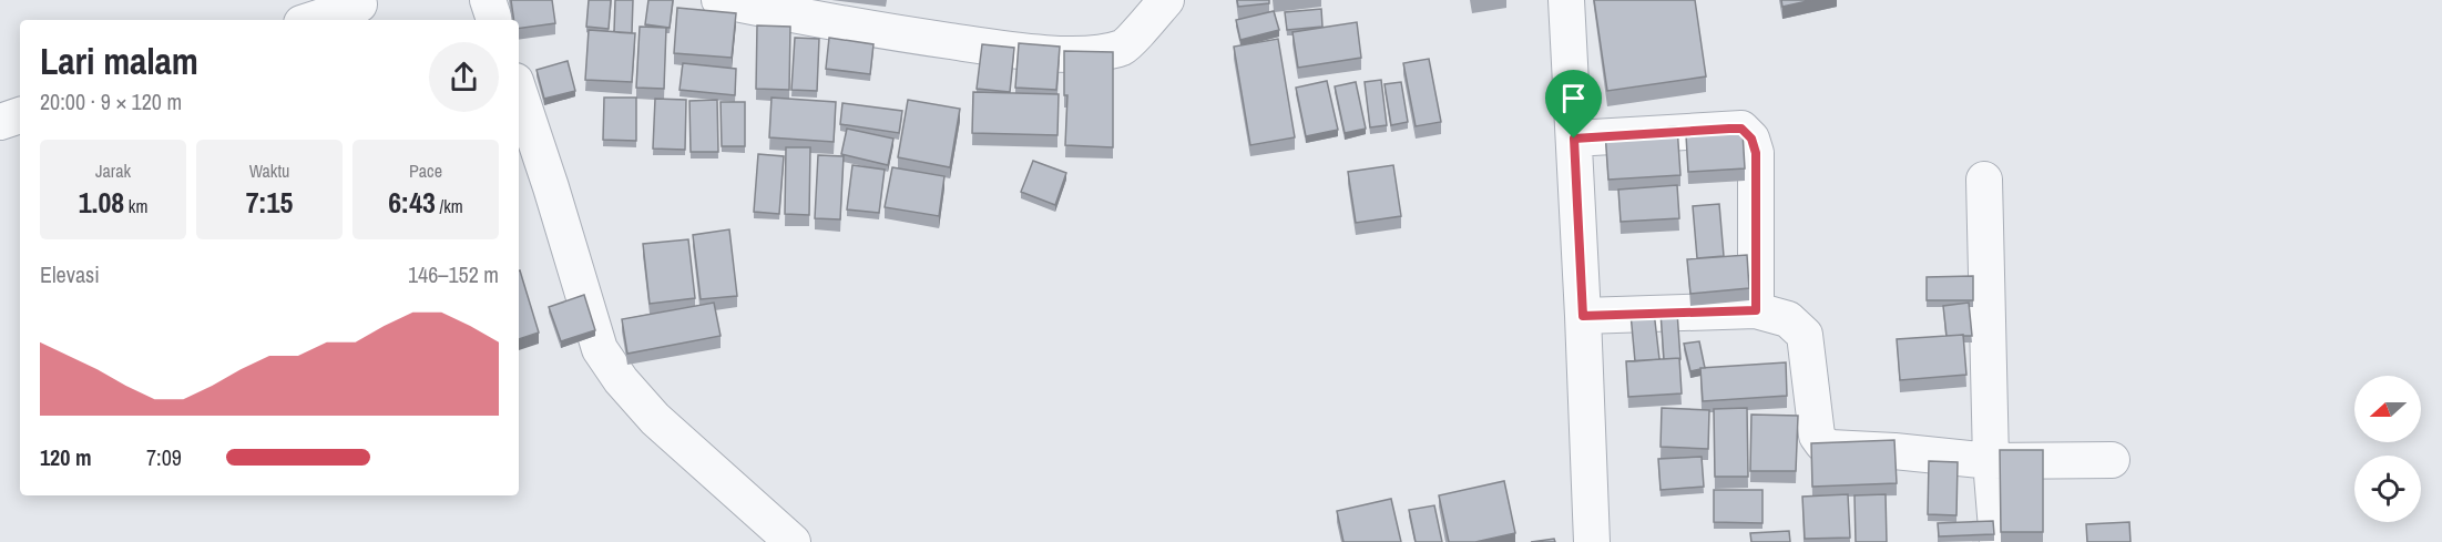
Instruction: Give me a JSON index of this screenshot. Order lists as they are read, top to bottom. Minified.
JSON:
{"north":"left","page":{"heading":["Lari malam","20:00 · 9 × 120 m"],"stats":[["Jarak","1.08 km"],["Waktu","7:15"],["Pace","6:43 /km"]],"chart":["Elevasi","146–152 m"],"list":[{"name":"120 m","note":"7:09"}]}}
